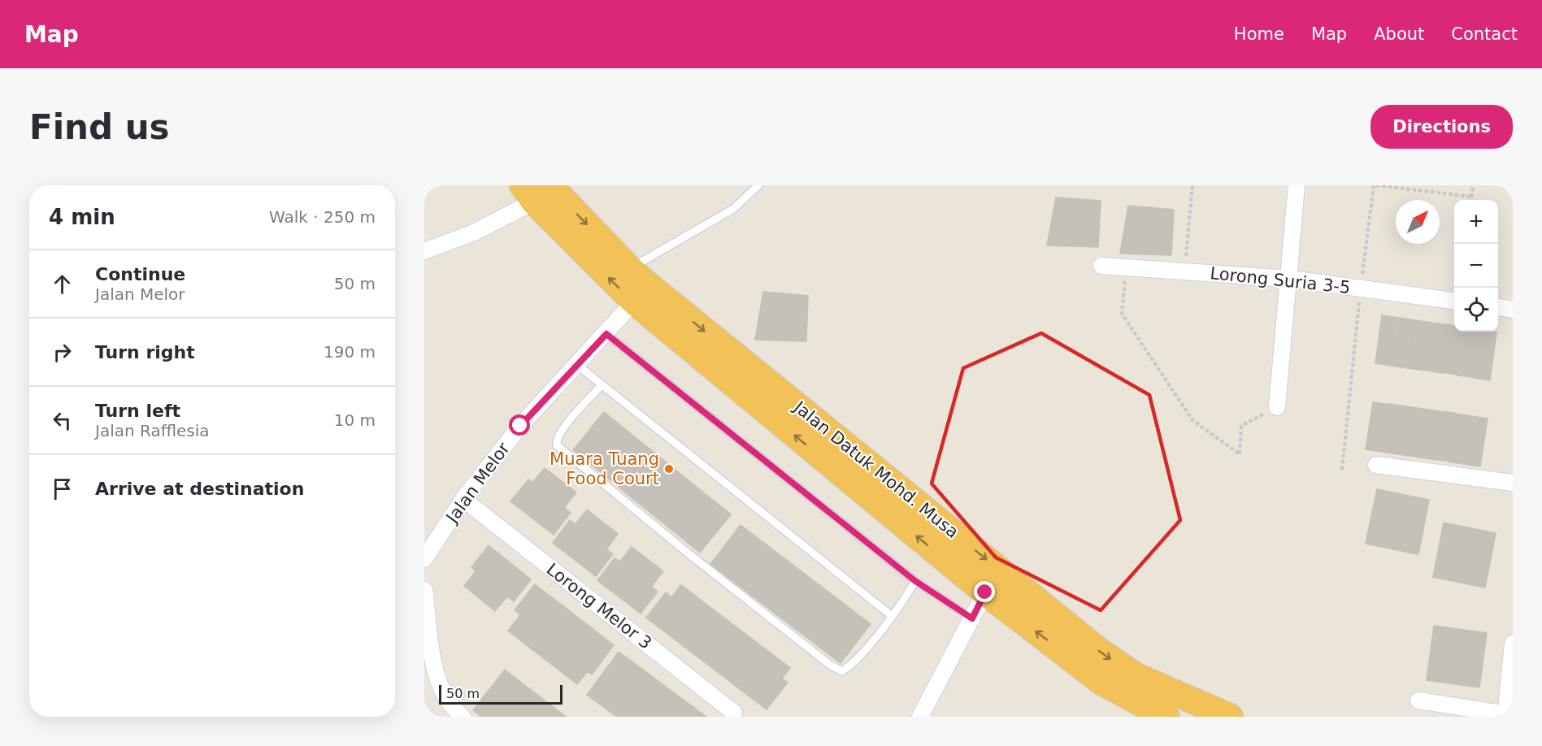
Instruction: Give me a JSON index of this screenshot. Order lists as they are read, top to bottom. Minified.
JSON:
{"streets":{"highway":["Jalan Datuk Mohd. Musa"],"street":["Lorong Suria 3-5","Jalan Melor","Lorong Melor 3"]},"crossings":[["Jalan Datuk Mohd. Musa","Jalan Melor"],["Jalan Melor","Lorong Melor 3"]],"places":["Muara Tuang Food Court"],"scale_bar":"50 m","north":"top right","page":{"header":"Map","nav":["Home","Map","About","Contact"],"buttons":"Directions","title":"Find us","heading":["4 min","Walk · 250 m"],"map_buttons":["+","−"],"list":[["Continue","Jalan Melor","50 m"],["Turn right","190 m"],["Turn left","Jalan Rafflesia","10 m"],"Arrive at destination"],"scale":"50 m"}}
